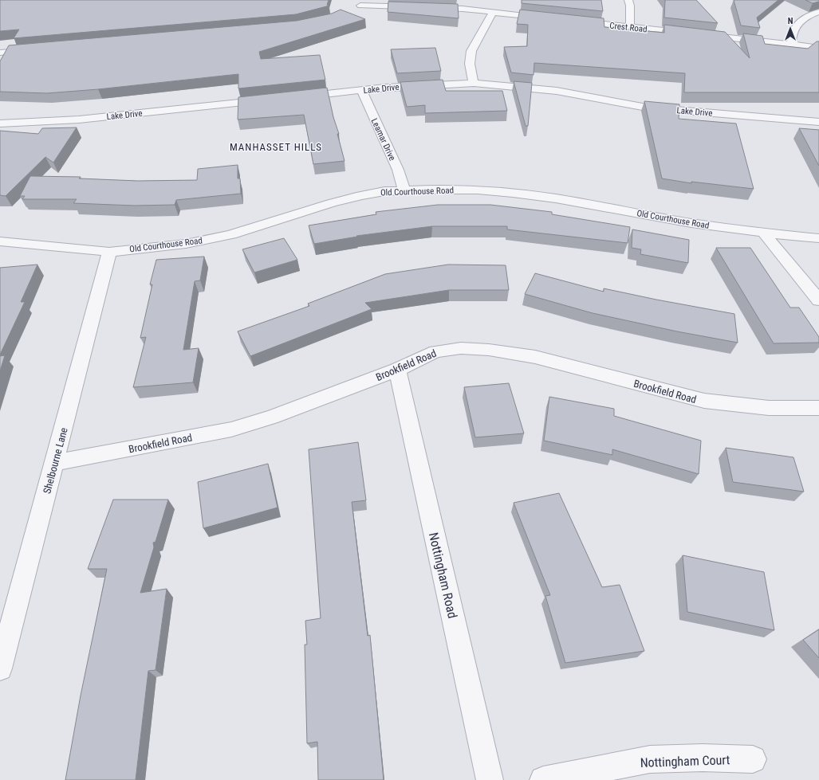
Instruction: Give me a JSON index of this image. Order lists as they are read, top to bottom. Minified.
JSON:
{"streets":{"street":["Crest Road","Lake Drive","Leamar Drive","Old Courthouse Road","Brookfield Road","Shelbourne Lane","Nottingham Road","Nottingham Court"]},"crossings":[["Lake Drive","Leamar Drive"],["Leamar Drive","Old Courthouse Road"],["Old Courthouse Road","Shelbourne Lane"],["Brookfield Road","Shelbourne Lane"],["Brookfield Road","Nottingham Road"]],"districts":["MANHASSET HILLS"],"north":"top"}
